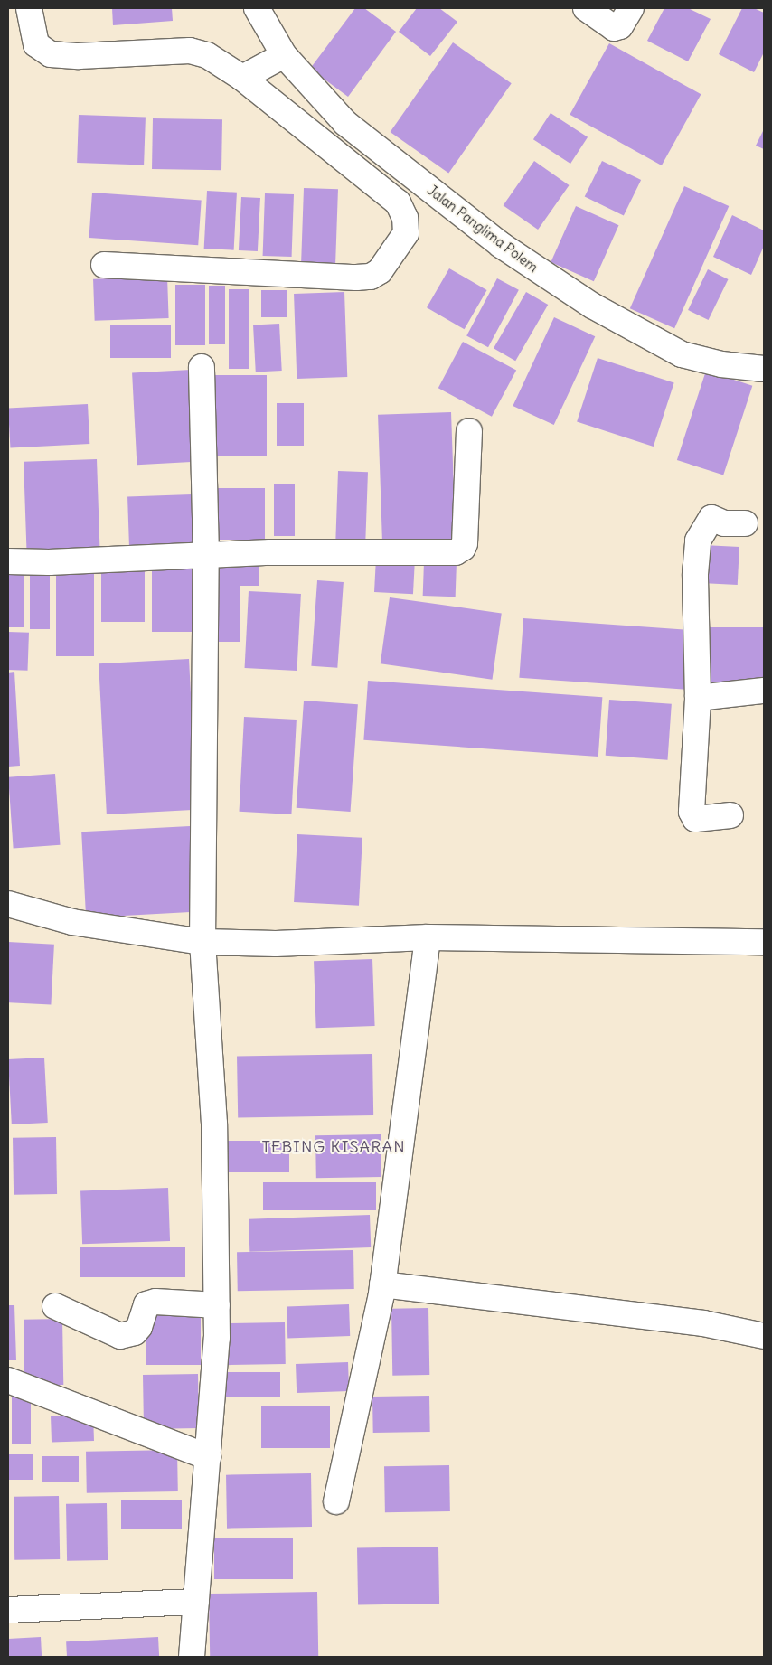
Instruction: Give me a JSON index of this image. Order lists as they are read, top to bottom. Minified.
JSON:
{"streets":{"street":["Jalan Panglima Polem"]},"districts":["TEBING KISARAN"]}
